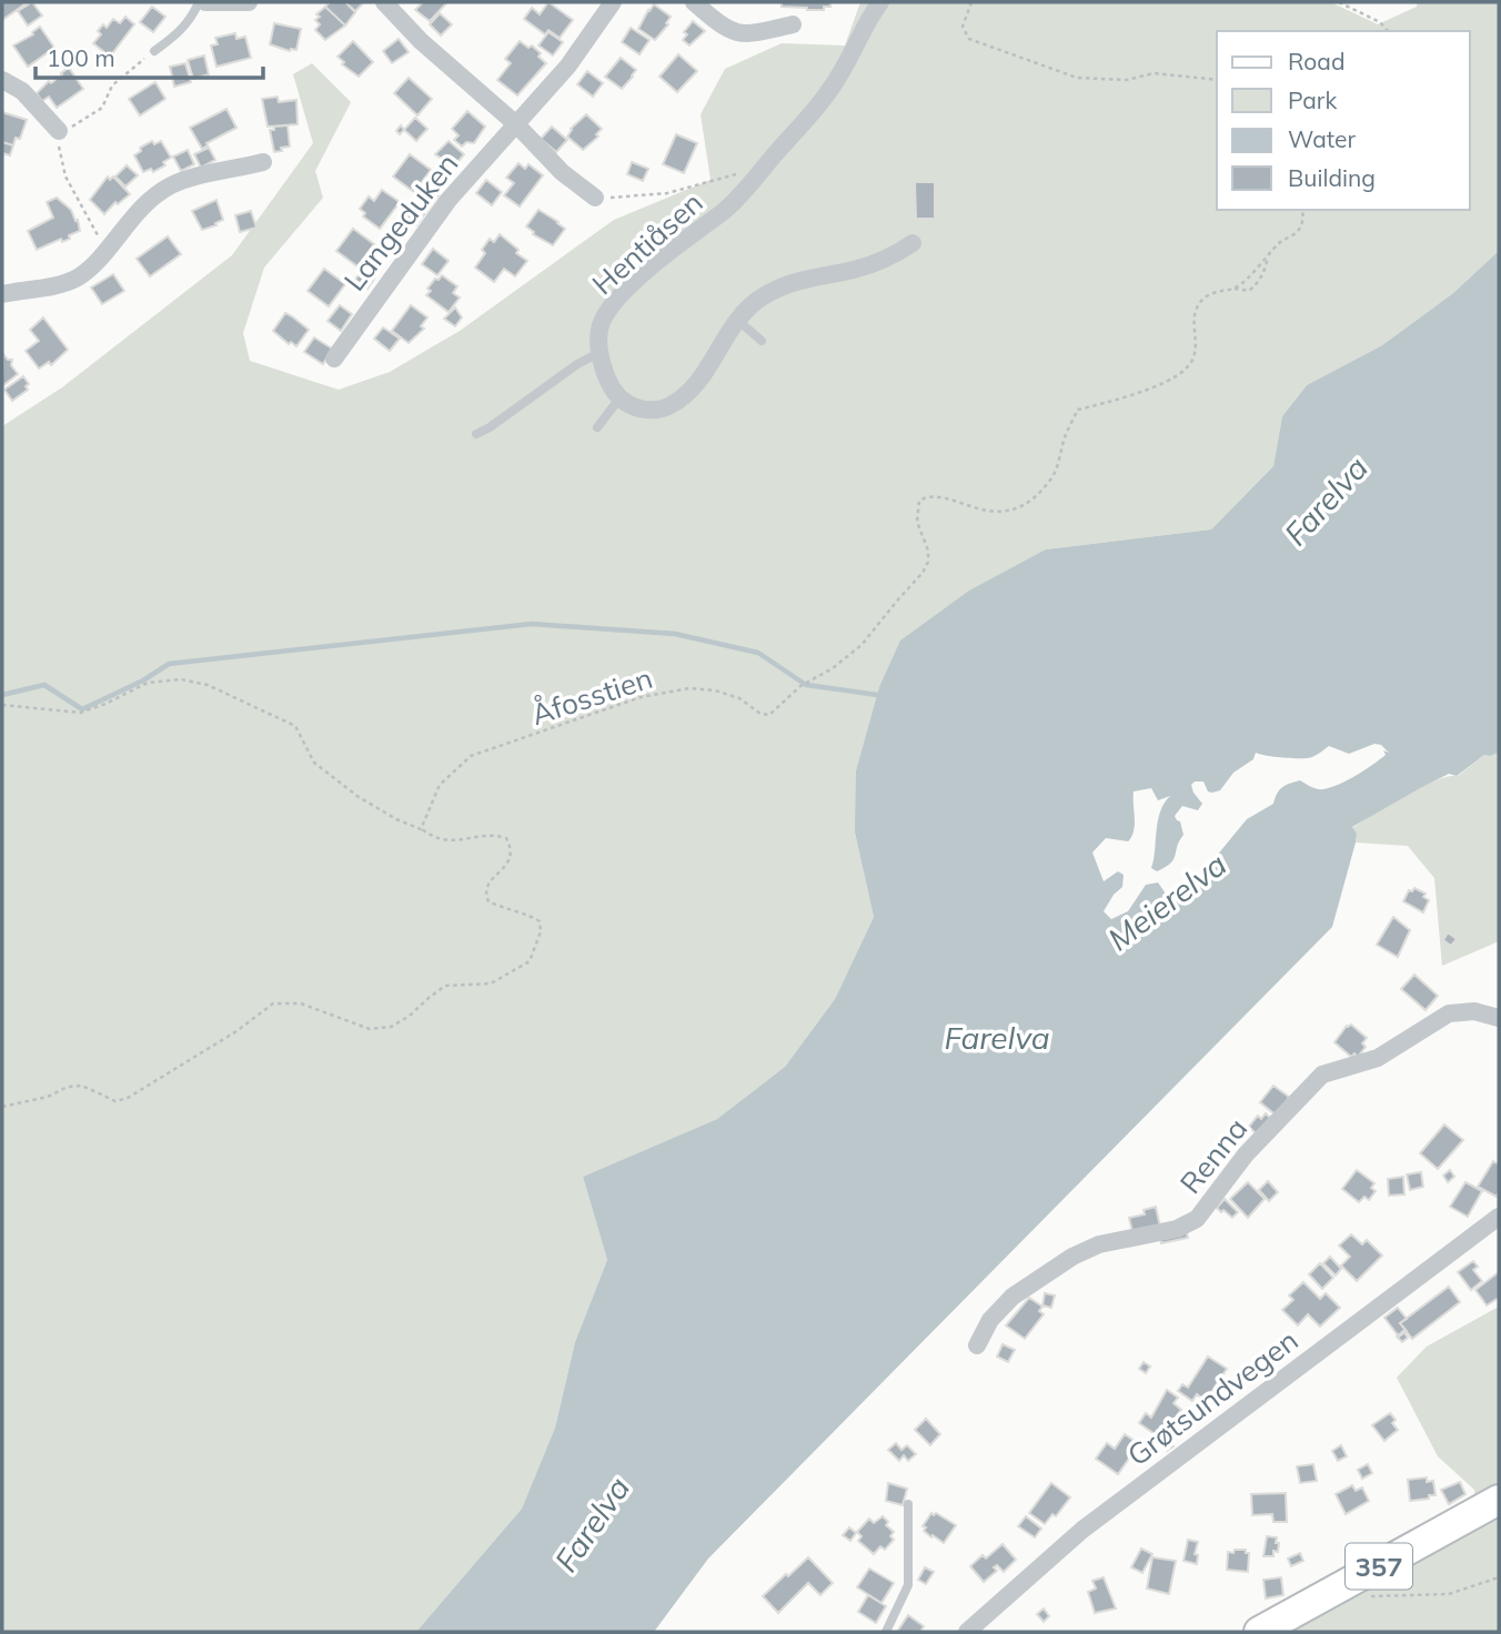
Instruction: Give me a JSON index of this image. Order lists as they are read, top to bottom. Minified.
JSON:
{"streets":{"main road":["357"],"street":["Langeduken","Hentiåsen","Renna","Grøtsundvegen"],"path":["Åfosstien"]},"water":["Farelva","Meierelva"],"legend":["Road","Park","Water","Building"],"scale_bar":"100 m"}
